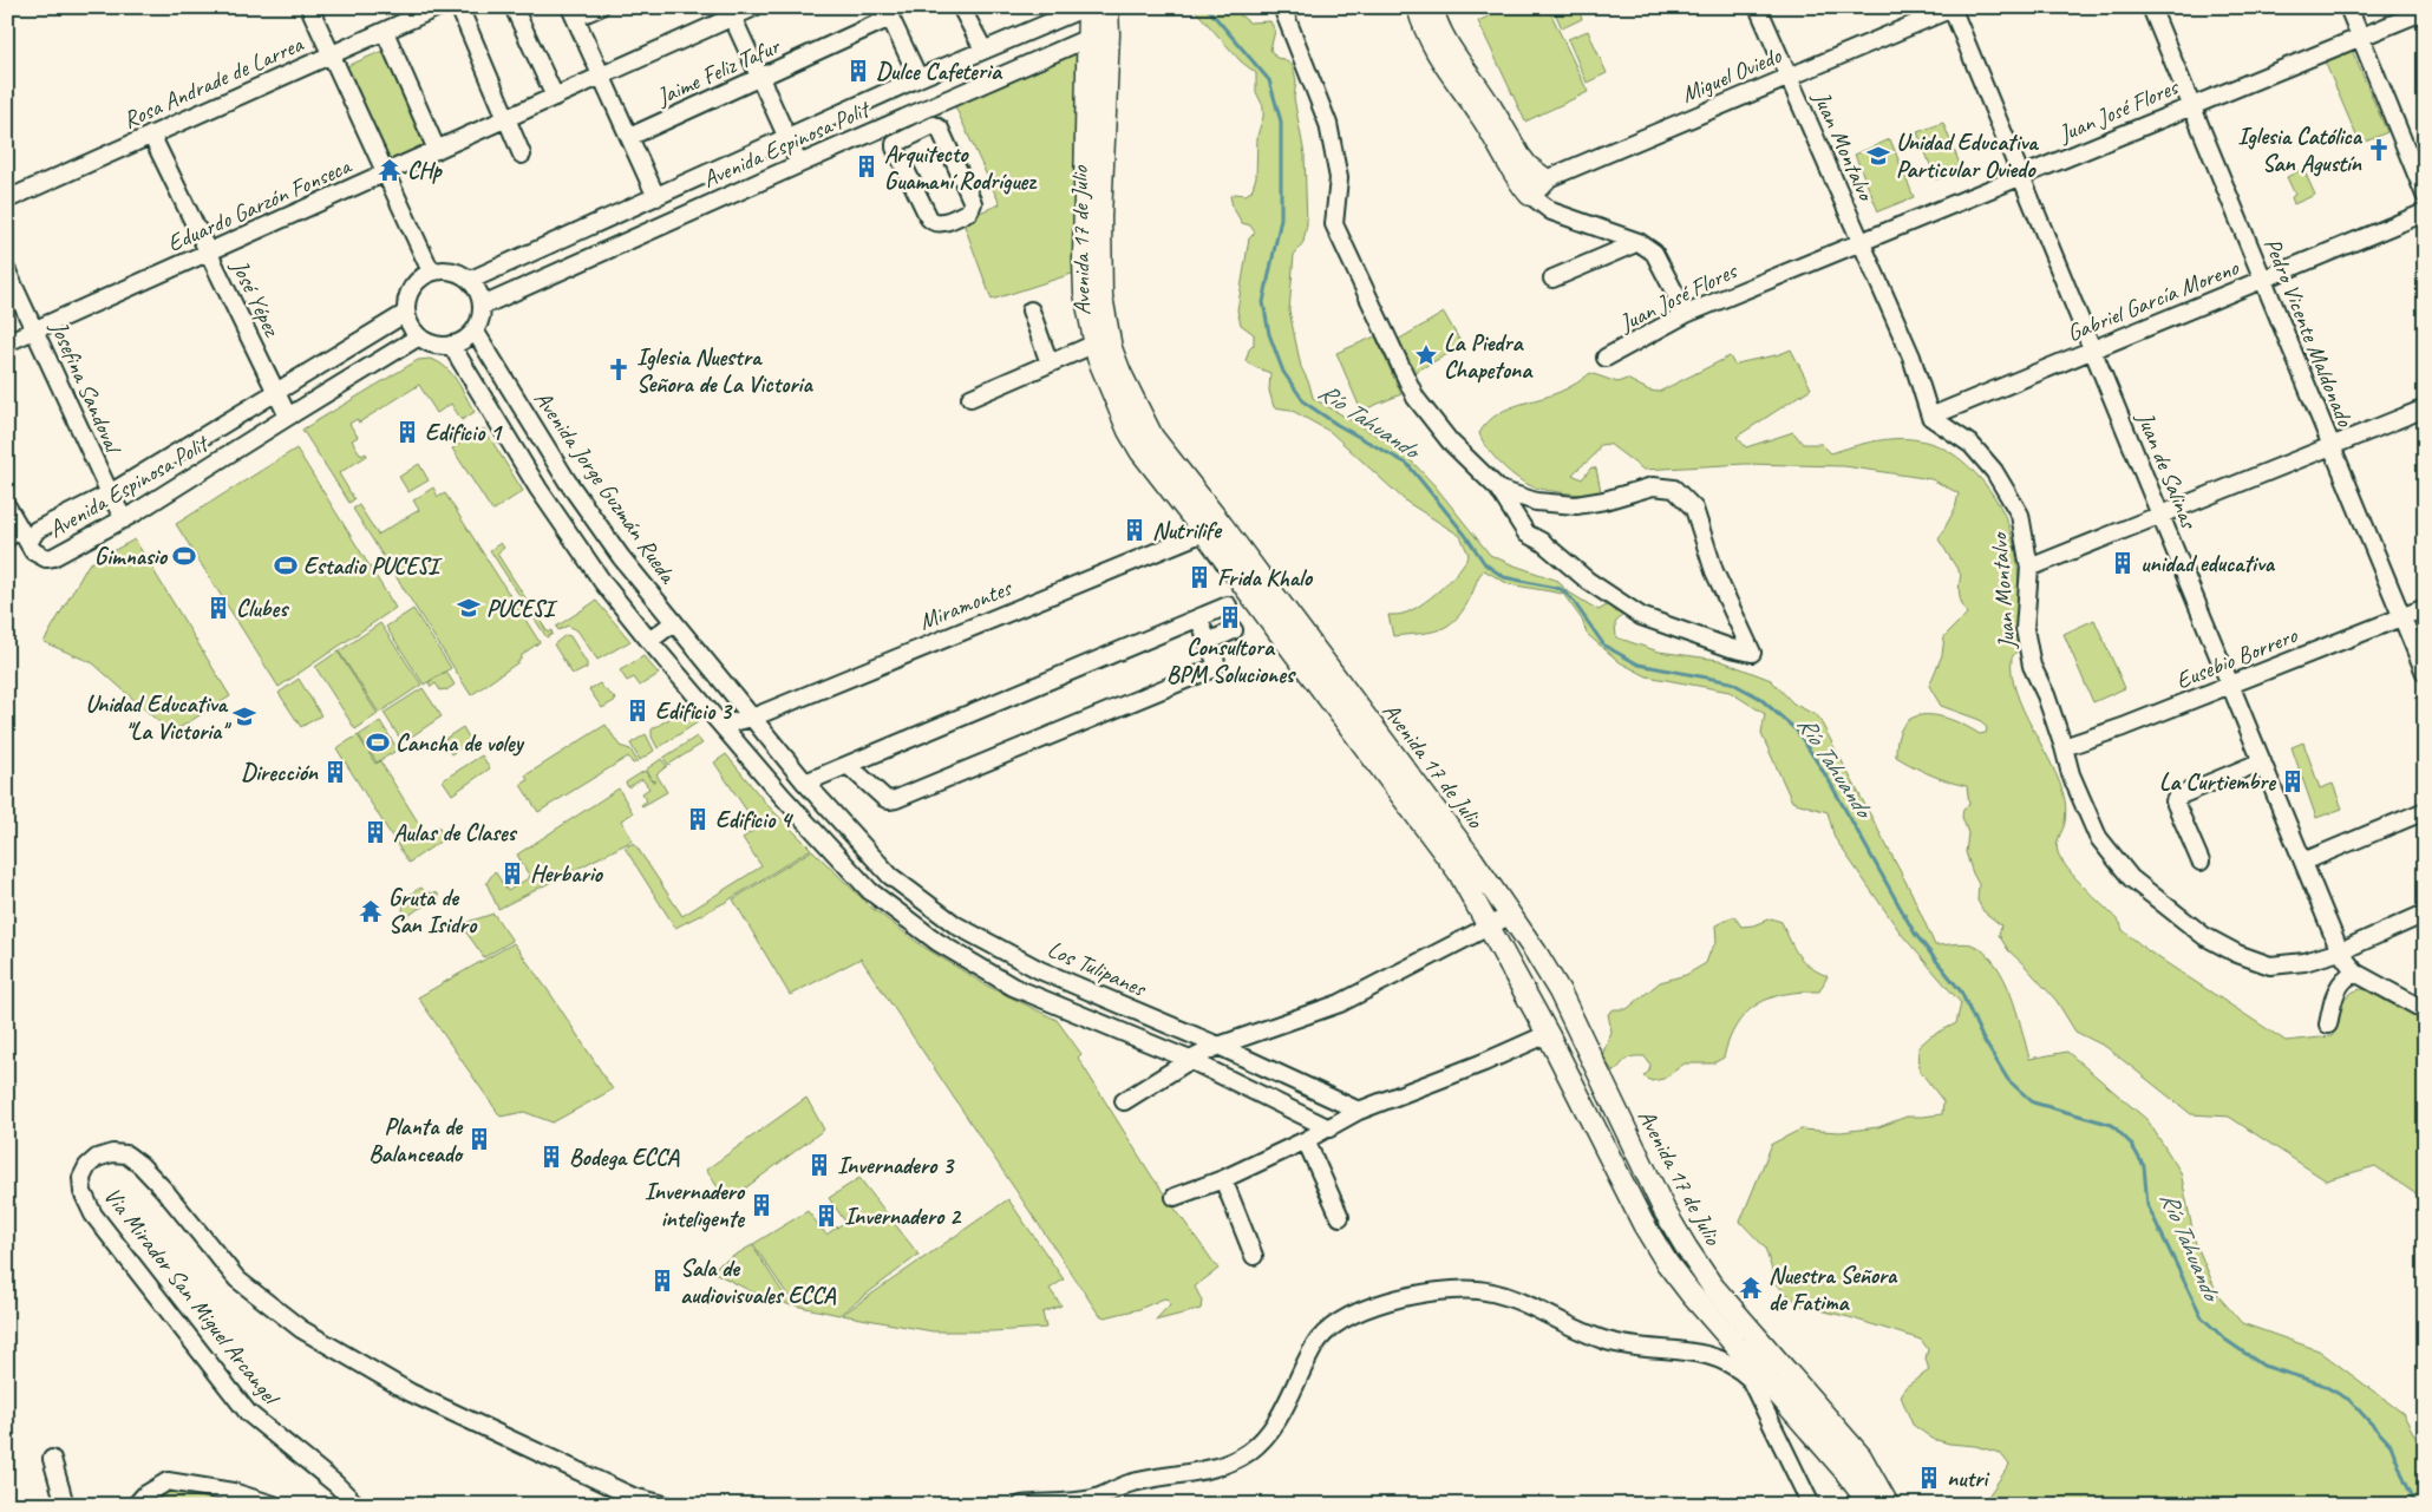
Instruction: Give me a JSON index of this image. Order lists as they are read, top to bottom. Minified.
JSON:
{"streets":{"main road":["Miguel Oviedo","Avenida 17 de Julio"],"street":["Jaime Feliz Tafur","Rosa Andrade de Larrea","Juan José Flores","Avenida Espinosa Polit","Juan Montalvo","Eduardo Garzón Fonseca","José Yépez","Gabriel García Moreno","Pedro Vicente Maldonado","Josefina Sandoval","Juan de Salinas","Avenida Jorge Guzmán Rueda","Miramontes","Eusebio Borrero","Los Tulipanes","Via Mirador San Miguel Arcangel"]},"crossings":[["Miguel Oviedo","Juan Montalvo"],["Miguel Oviedo","Juan de Salinas"],["Rosa Andrade de Larrea","José Yépez"],["Juan José Flores","Juan Montalvo"],["Juan José Flores","Pedro Vicente Maldonado"],["Juan José Flores","Juan de Salinas"],["Avenida Espinosa Polit","Avenida 17 de Julio"],["Avenida Espinosa Polit","José Yépez"],["Avenida Espinosa Polit","Josefina Sandoval"],["Avenida Espinosa Polit","Avenida Jorge Guzmán Rueda"],["Juan Montalvo","Gabriel García Moreno"],["Juan Montalvo","Juan de Salinas"],["Juan Montalvo","Eusebio Borrero"],["Eduardo Garzón Fonseca","José Yépez"],["Eduardo Garzón Fonseca","Josefina Sandoval"],["Avenida 17 de Julio","Miramontes"],["Gabriel García Moreno","Pedro Vicente Maldonado"],["Gabriel García Moreno","Juan de Salinas"],["Pedro Vicente Maldonado","Eusebio Borrero"],["Juan de Salinas","Eusebio Borrero"],["Avenida Jorge Guzmán Rueda","Miramontes"],["Avenida Jorge Guzmán Rueda","Los Tulipanes"],["Miramontes","Los Tulipanes"]],"water":["Río Tahuando"],"places":{"building":["Dulce Cafeteria","Arquitecto Guamaní Rodríguez","Edificio 1","Nutrilife","unidad educativa","Frida Khalo","Clubes","Consultora BPM Soluciones","Edificio 3","Dirección","La Curtiembre","Edificio 4","Aulas de Clases","Herbario","Planta de Balanceado","Bodega ECCA","Invernadero 3","Invernadero inteligente","Invernadero 2","Sala de audiovisuales ECCA","nutri"],"church":["Iglesia Católica San Agustín","Iglesia Nuestra Señora de La Victoria"],"school or university":["Unidad Educativa Particular Oviedo","PUCESI","Unidad Educativa \"La Victoria\""],"temple":["CHp","Gruta de San Isidro","Nuestra Señora de Fatima"],"place":["La Piedra Chapetona"],"sports":["Gimnasio","Estadio PUCESI","Cancha de voley"]}}
